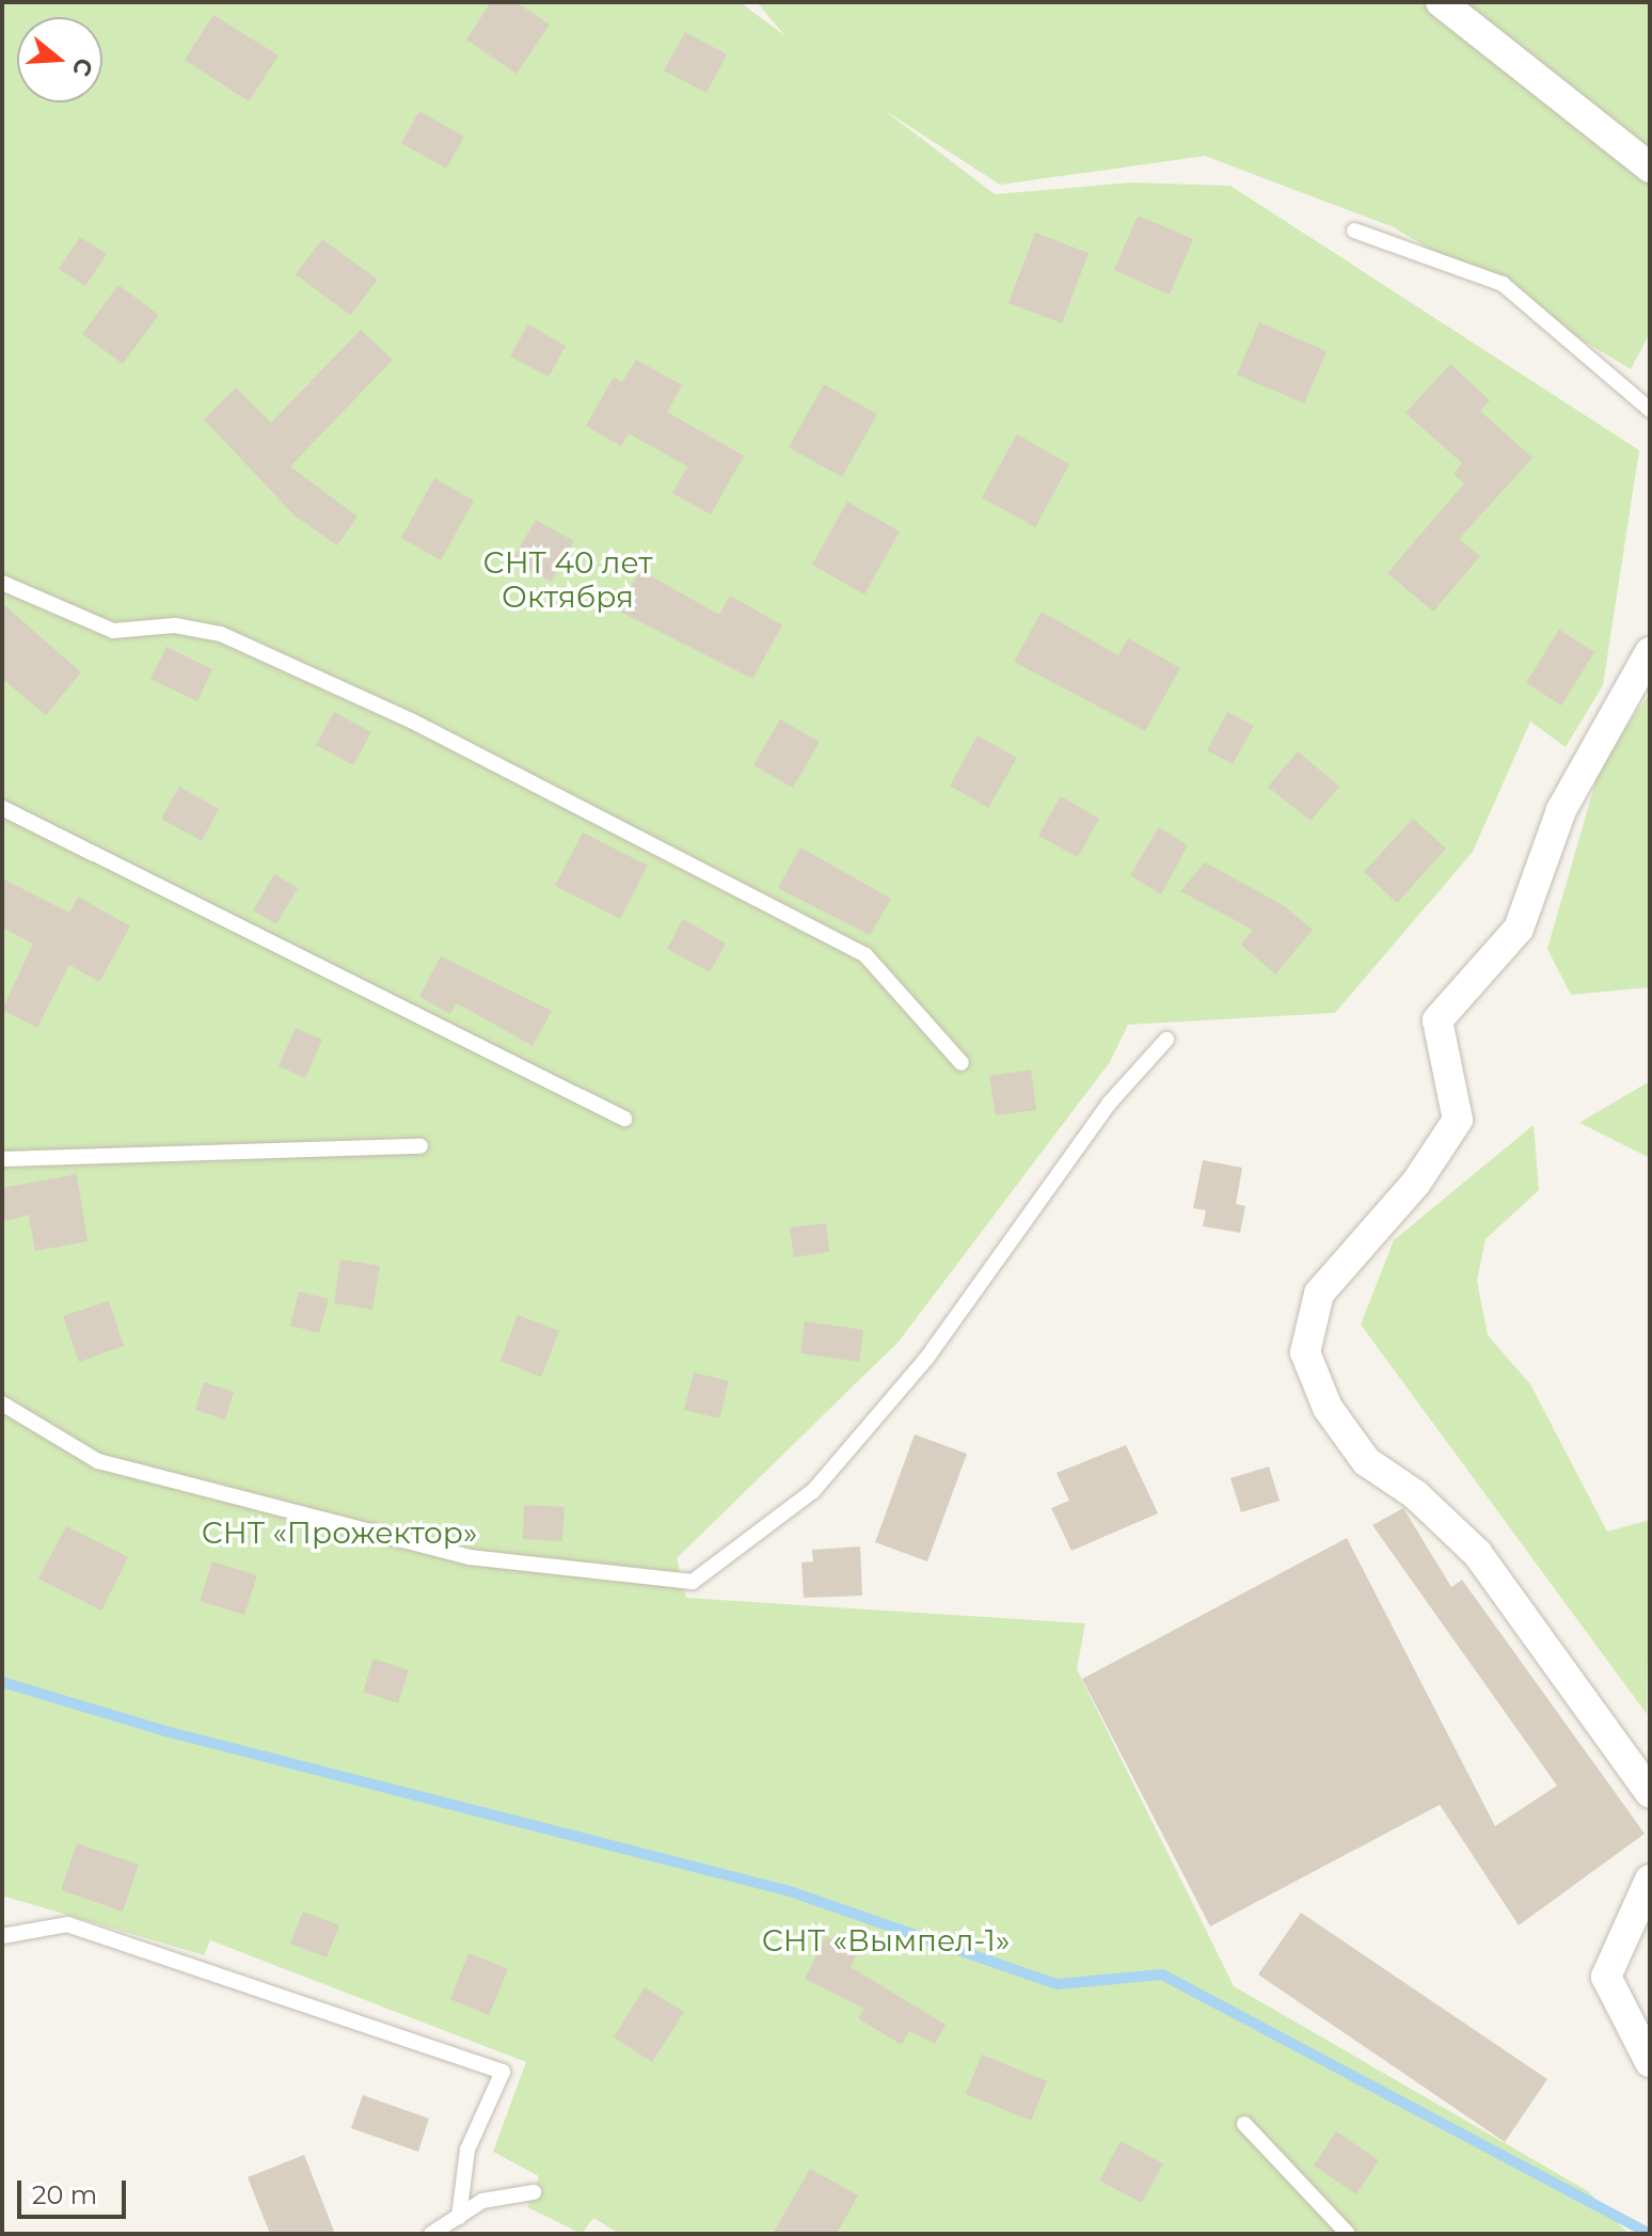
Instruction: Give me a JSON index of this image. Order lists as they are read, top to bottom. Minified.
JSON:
{"parks":["СНТ 40 лет Октября","СНТ «Прожектор»","СНТ «Вымпел-1»"],"scale_bar":"20 m","north":"right"}
